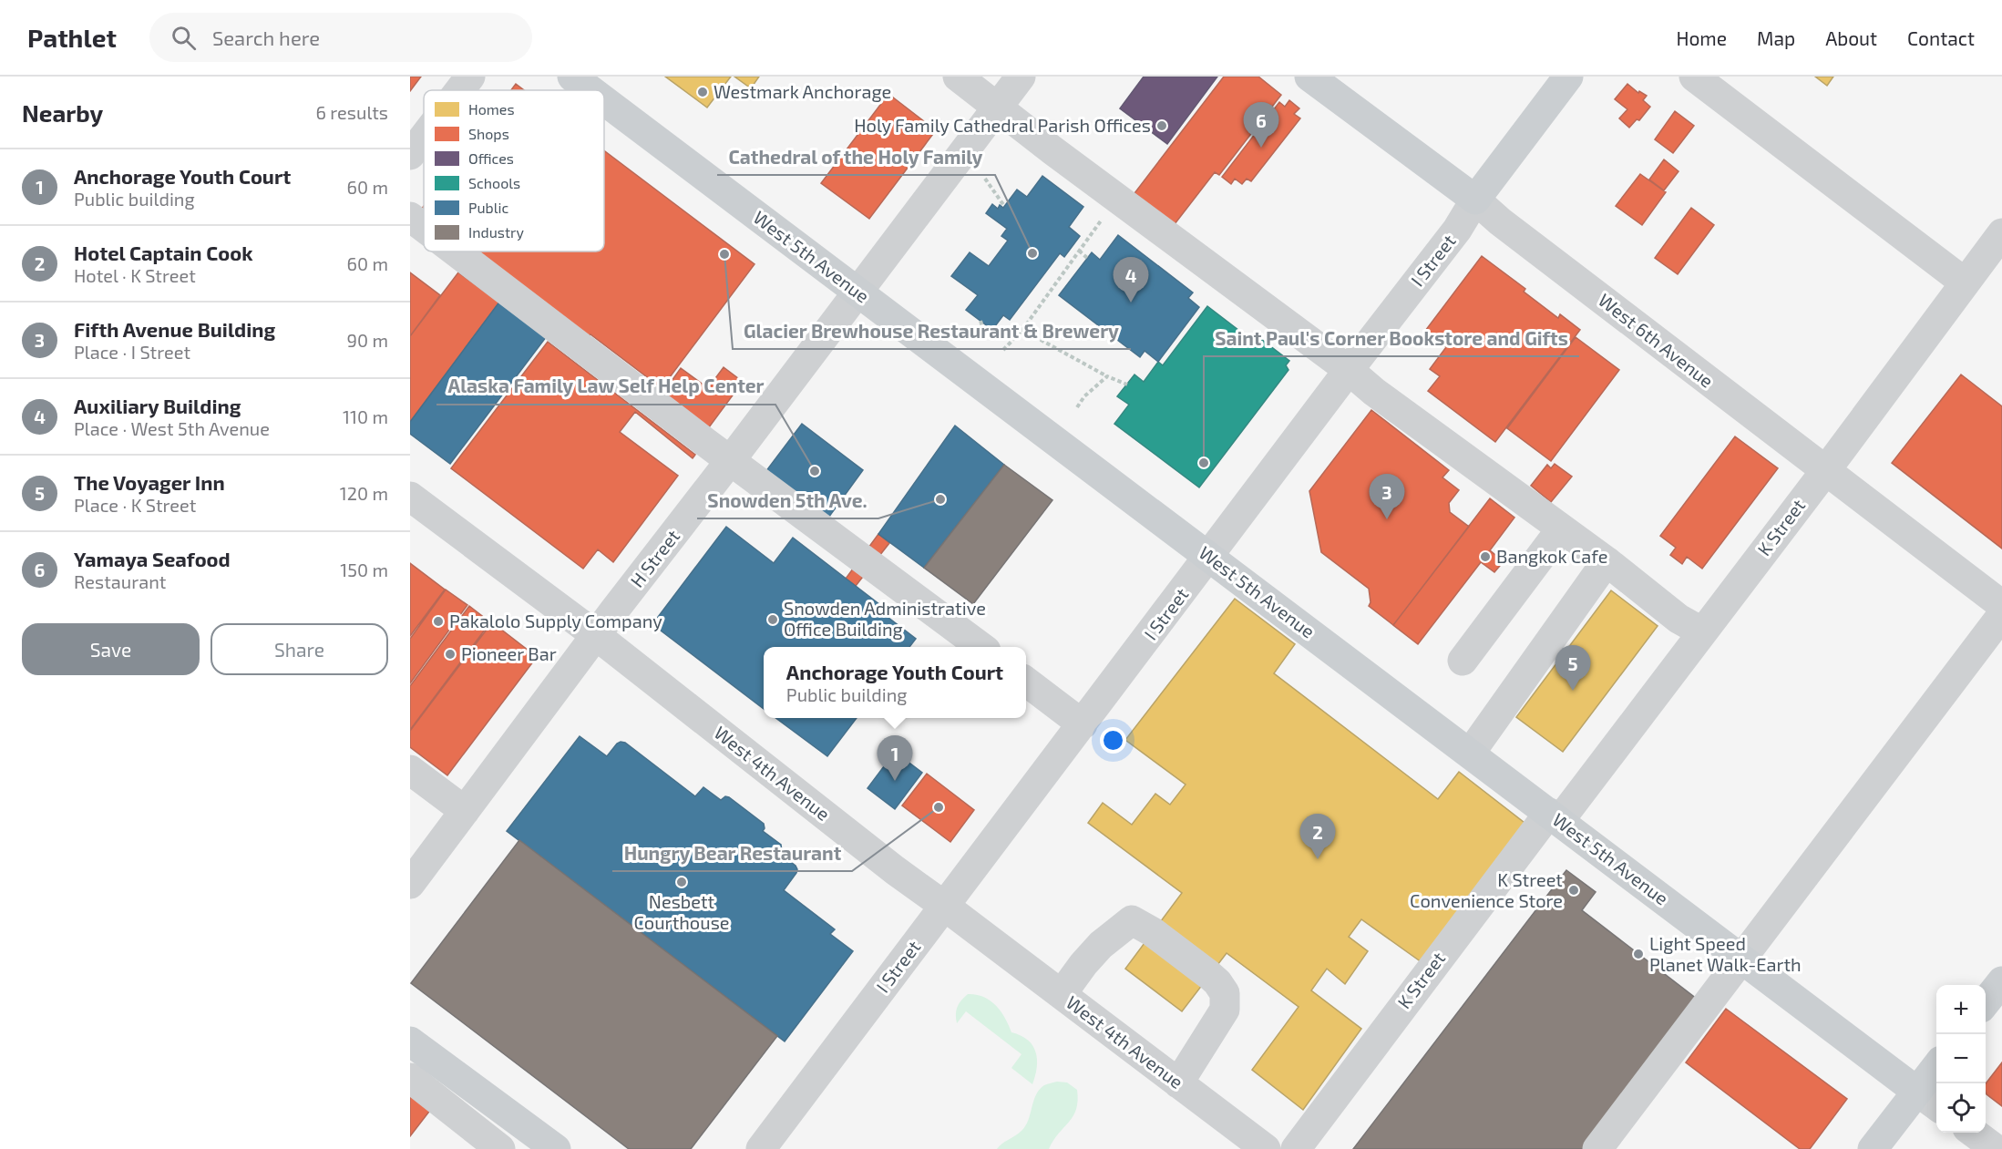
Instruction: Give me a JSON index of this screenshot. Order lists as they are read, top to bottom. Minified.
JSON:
{"streets":{"main road":["West 5th Avenue","I Street","West 6th Avenue"],"street":["K Street","H Street","West 4th Avenue"]},"crossings":[["West 5th Avenue","I Street"],["West 5th Avenue","K Street"],["West 5th Avenue","H Street"],["I Street","West 6th Avenue"],["I Street","West 4th Avenue"],["West 6th Avenue","K Street"],["H Street","West 4th Avenue"]],"places":["Westmark Anchorage","Holy Family Cathedral Parish Offices","Cathedral of the Holy Family","Glacier Brewhouse Restaurant & Brewery","Saint Paul's Corner Bookstore and Gifts","Alaska Family Law Self Help Center","Snowden 5th Ave.","Bangkok Cafe","Snowden Administrative Office Building","Pakalolo Supply Company","Pioneer Bar","Hungry Bear Restaurant","Nesbett Courthouse","K Street Convenience Store","Light Speed Planet Walk-Earth"],"legend":["Homes","Shops","Offices","Schools","Public","Industry"],"page":{"header":"Pathlet","search":"Search here","nav":["Home","Map","About","Contact"],"heading":["Nearby","6 results"],"pins":["6","4","3","5","1","2"],"list":[{"mark":"1","name":"Anchorage Youth Court","note":"Public building","value":"60 m"},{"mark":"2","name":"Hotel Captain Cook","note":"Hotel · K Street","value":"60 m"},{"mark":"3","name":"Fifth Avenue Building","note":"Place · I Street","value":"90 m"},{"mark":"4","name":"Auxiliary Building","note":"Place · West 5th Avenue","value":"110 m"},{"mark":"5","name":"The Voyager Inn","note":"Place · K Street","value":"120 m"},{"mark":"6","name":"Yamaya Seafood","note":"Restaurant","value":"150 m"}],"buttons":["Save","Share"],"popup":["Anchorage Youth Court","Public building"],"map_buttons":["+","−"]}}
